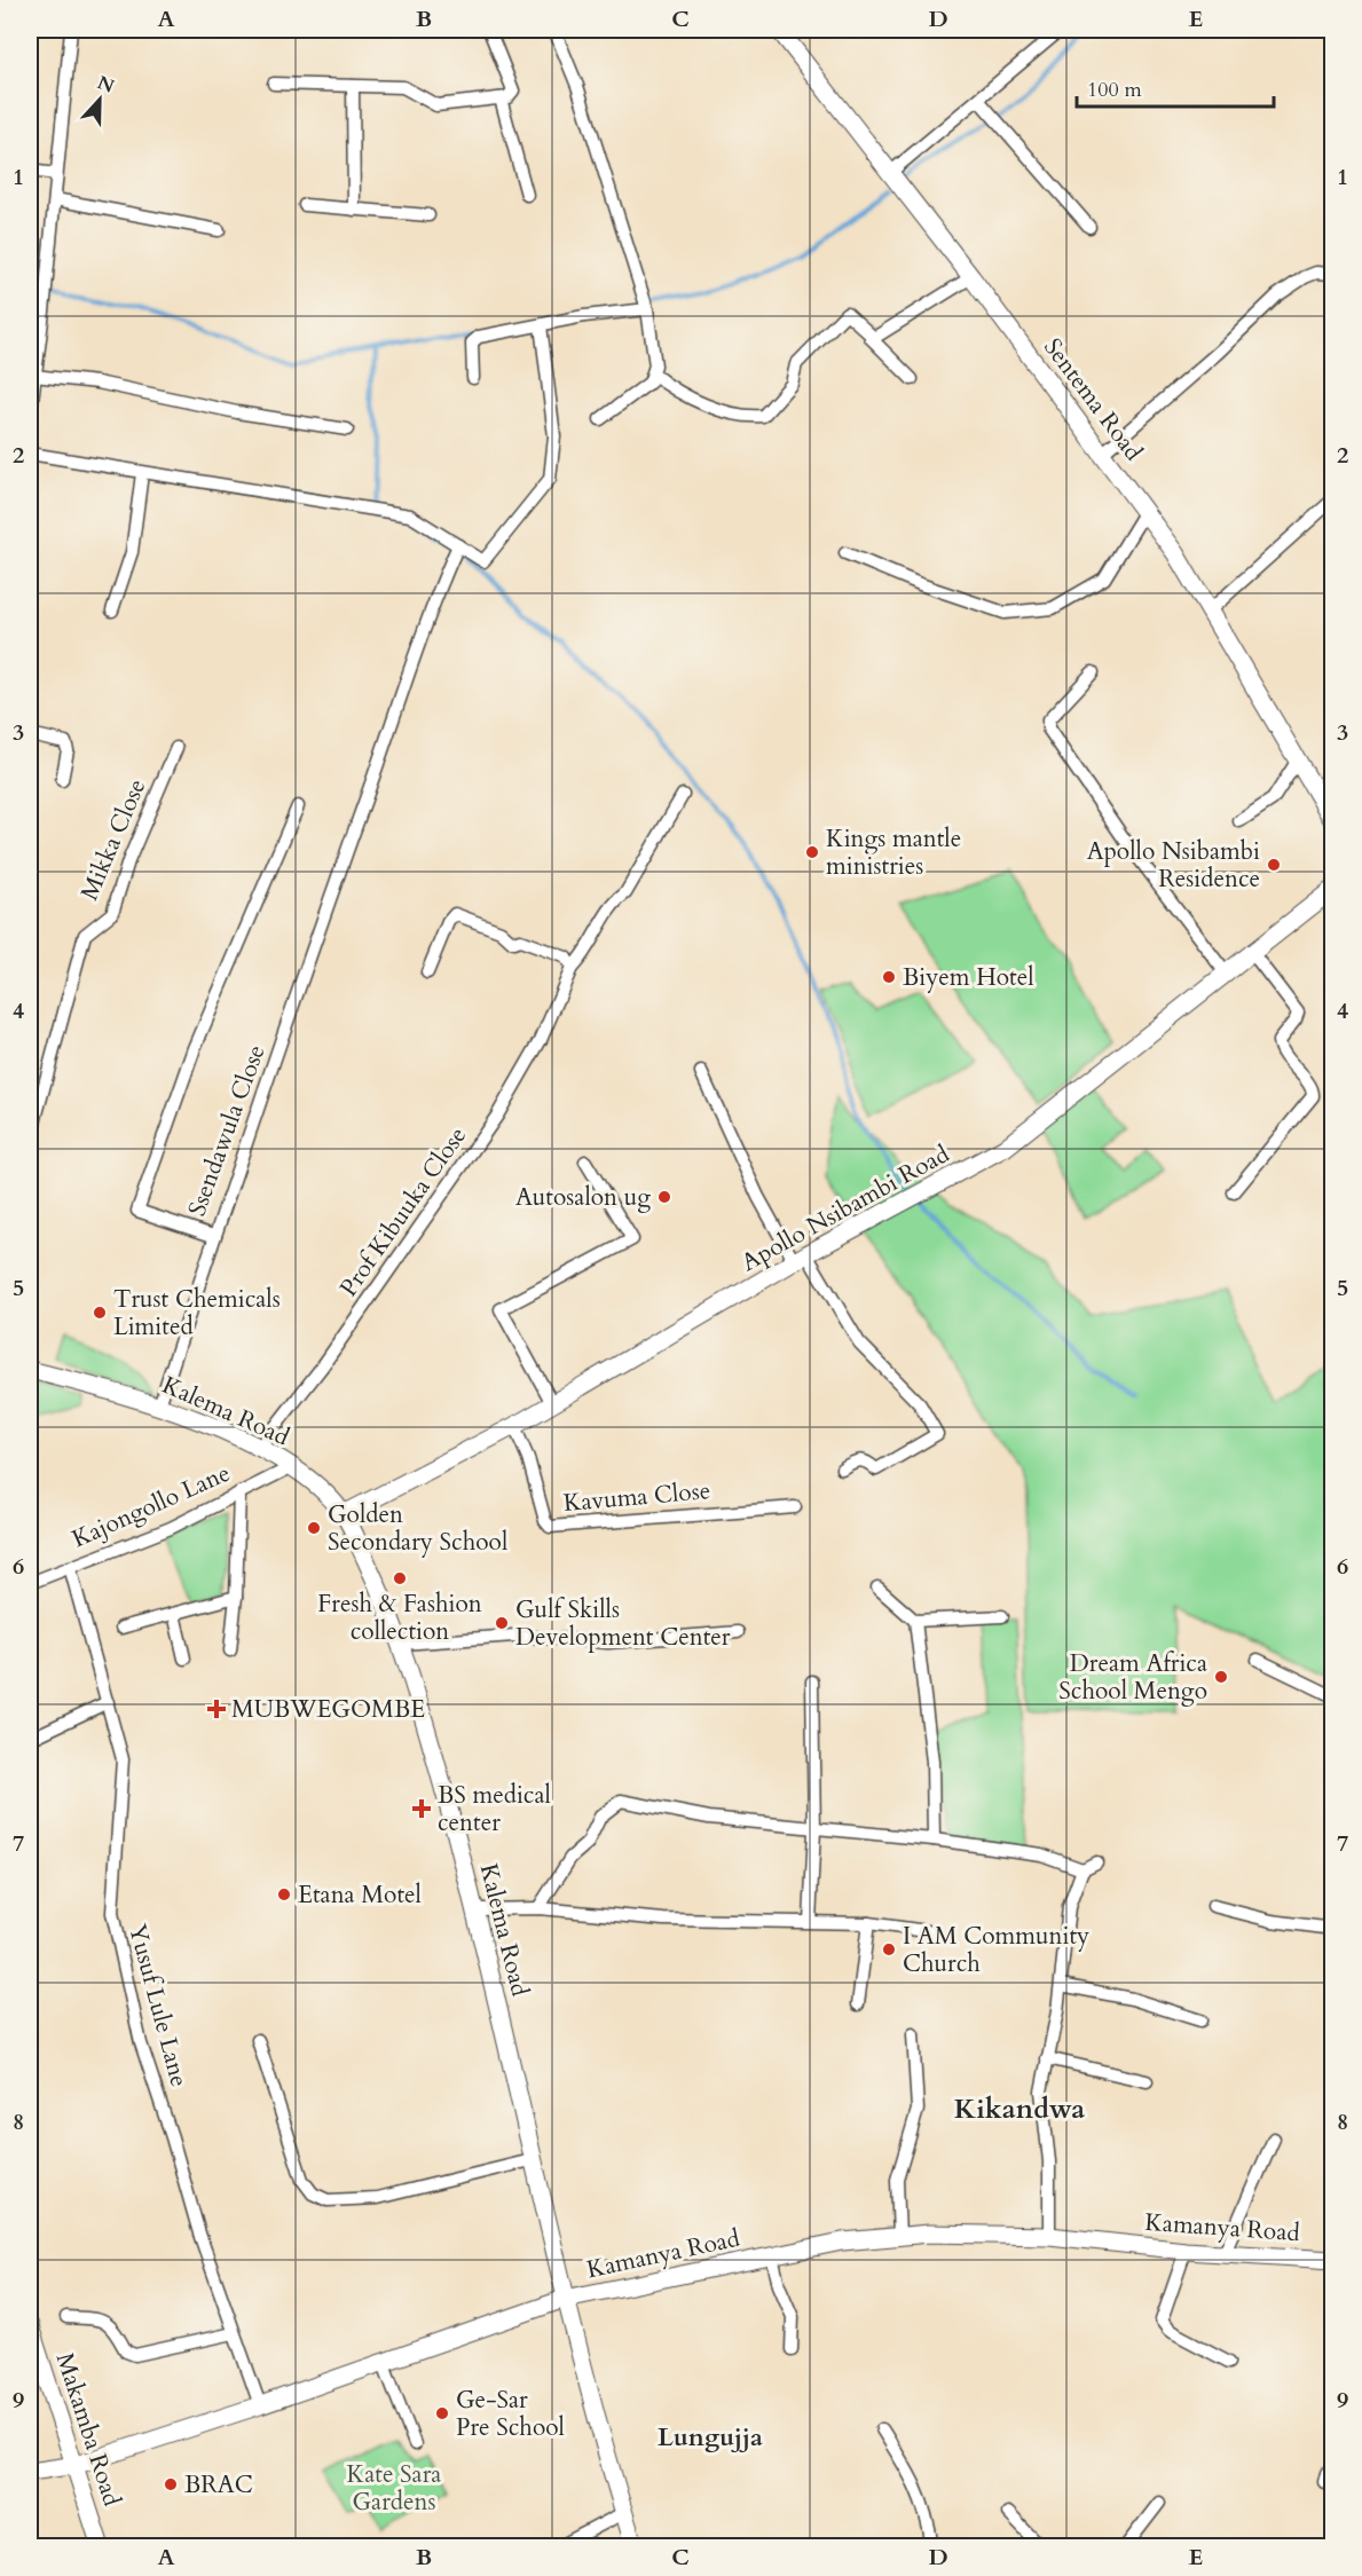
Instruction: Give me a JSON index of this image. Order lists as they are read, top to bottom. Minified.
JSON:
{"streets":{"street":["Sentema Road","Mikka Close","Ssendawula Close","Apollo Nsibambi Road","Prof Kibuuka Close","Kalema Road","Kavuma Close","Kajongollo Lane","Yusuf Lule Lane","Kamanya Road","Makamba Road"]},"crossings":[["Ssendawula Close","Kalema Road"],["Apollo Nsibambi Road","Kalema Road"],["Apollo Nsibambi Road","Kavuma Close"],["Prof Kibuuka Close","Kalema Road"],["Kalema Road","Kajongollo Lane"],["Kalema Road","Kamanya Road"],["Kajongollo Lane","Yusuf Lule Lane"],["Yusuf Lule Lane","Kamanya Road"],["Kamanya Road","Makamba Road"]],"districts":["Kikandwa","Lungujja"],"parks":["Kate Sara Gardens"],"places":{"other":["Kings mantle ministries","Apollo Nsibambi Residence","Biyem Hotel","Autosalon ug","Trust Chemicals Limited","Golden Secondary School","Fresh & Fashion collection","Gulf Skills Development Center","Dream Africa School Mengo","Etana Motel","I AM Community Church","Ge-Sar Pre School","BRAC"],"health":["MUBWEGOMBE","BS medical center"]},"scale_bar":"100 m","north":"top","grid":{"columns":["A","B","C","D","E"],"rows":["1","2","3","4","5","6","7","8","9"]}}
